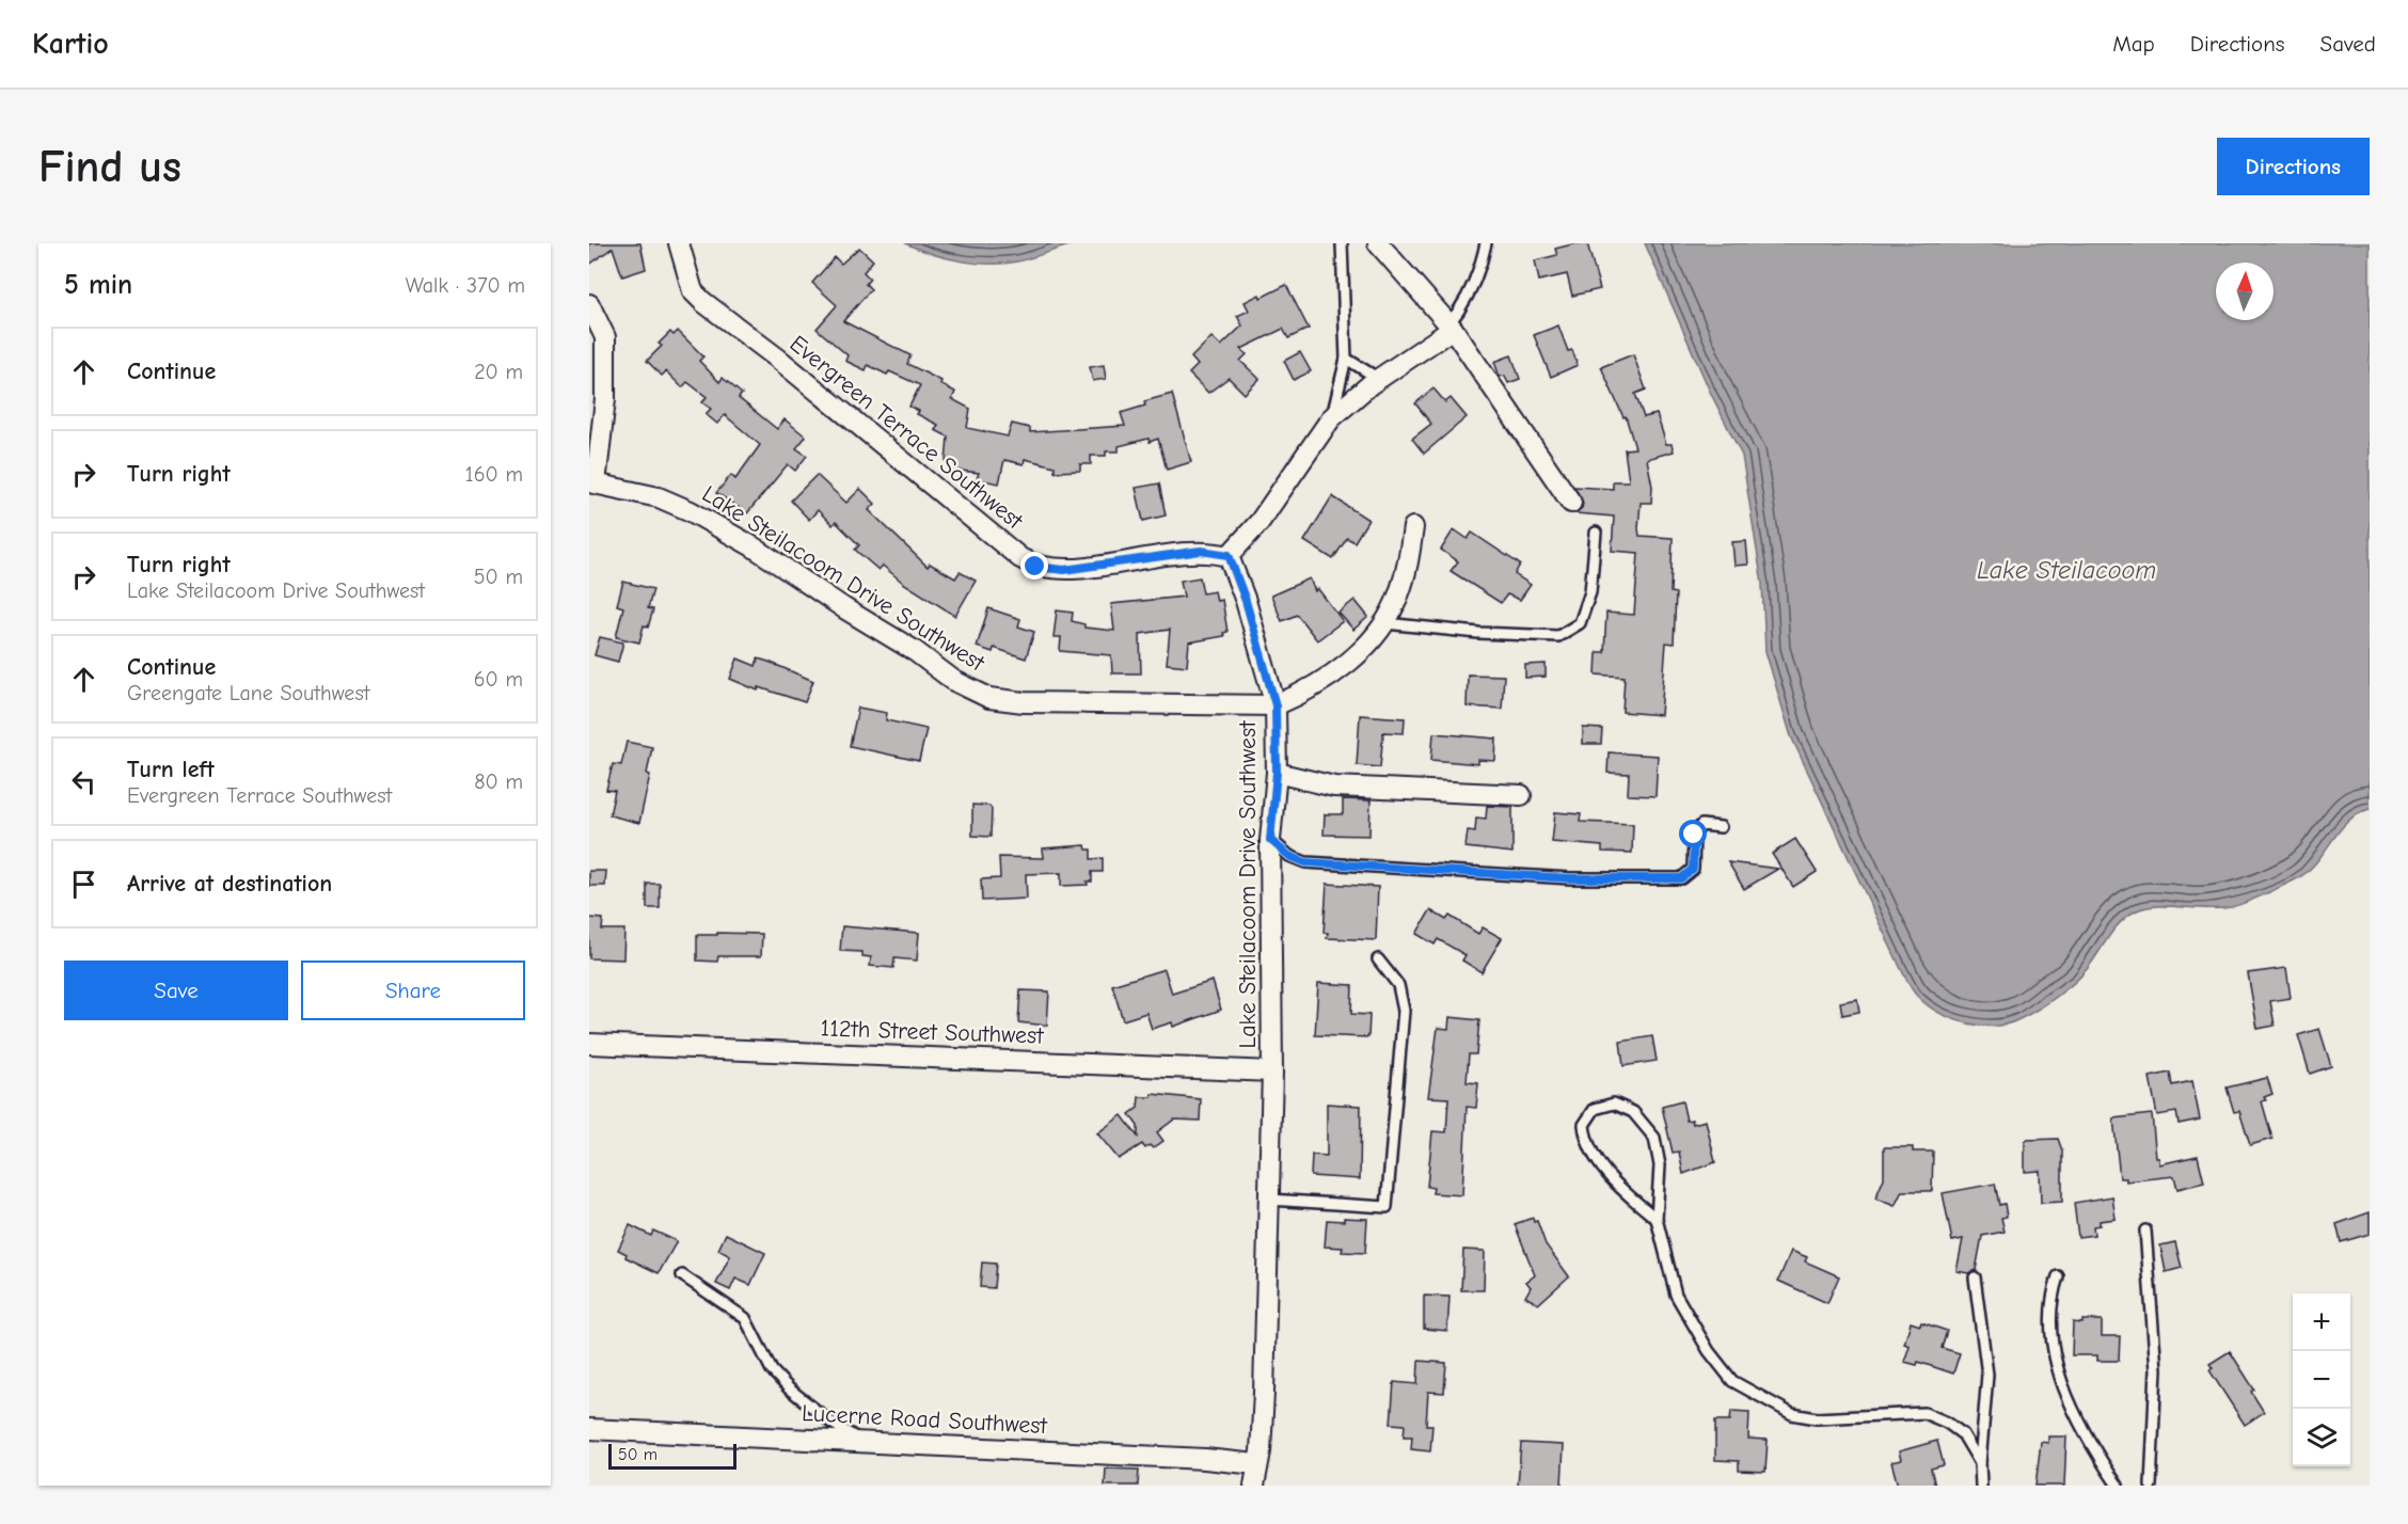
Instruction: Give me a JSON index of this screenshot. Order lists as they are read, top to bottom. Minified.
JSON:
{"streets":{"street":["Evergreen Terrace Southwest","Lake Steilacoom Drive Southwest","112th Street Southwest","Lucerne Road Southwest"]},"crossings":[["Lake Steilacoom Drive Southwest","112th Street Southwest"],["Lake Steilacoom Drive Southwest","Lucerne Road Southwest"]],"water":["Lake Steilacoom"],"scale_bar":"50 m","north":"top","page":{"header":"Kartio","nav":["Map","Directions","Saved"],"buttons":["Directions",["Save","Share"]],"title":"Find us","heading":["5 min","Walk · 370 m"],"list":[["Continue","20 m"],["Turn right","160 m"],["Turn right","Lake Steilacoom Drive Southwest","50 m"],["Continue","Greengate Lane Southwest","60 m"],["Turn left","Evergreen Terrace Southwest","80 m"],"Arrive at destination"],"map_buttons":["+","−"],"scale":"50 m"}}
